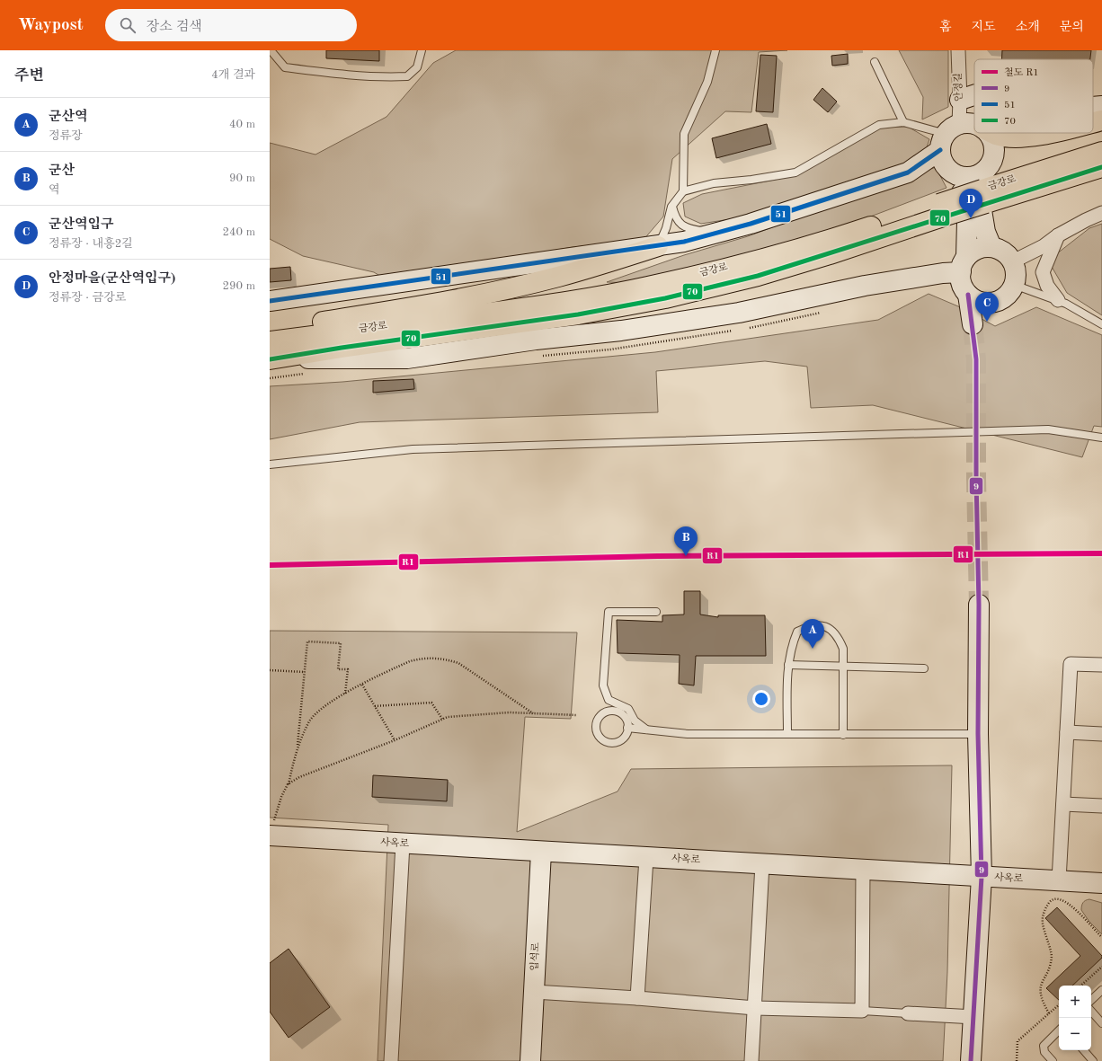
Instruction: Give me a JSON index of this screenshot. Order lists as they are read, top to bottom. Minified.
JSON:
{"streets":{"highway":["금강로"],"street":["안정길","사옥로","입석로"]},"crossings":[["사옥로","입석로"]],"lines":["transit line 51","transit line 70","transit line 9","rail line R1"],"legend":["철도 R1","9","51","70"],"page":{"header":"Waypost","search":"장소 검색","nav":["홈","지도","소개","문의"],"heading":["주변","4개 결과"],"list":[{"mark":"A","name":"군산역","note":"정류장","value":"40 m"},{"mark":"B","name":"군산","note":"역","value":"90 m"},{"mark":"C","name":"군산역입구","note":"정류장 · 내흥2길","value":"240 m"},{"mark":"D","name":"안정마을(군산역입구)","note":"정류장 · 금강로","value":"290 m"}],"pins":["D","C","B","A"],"map_buttons":["+","−"]}}
